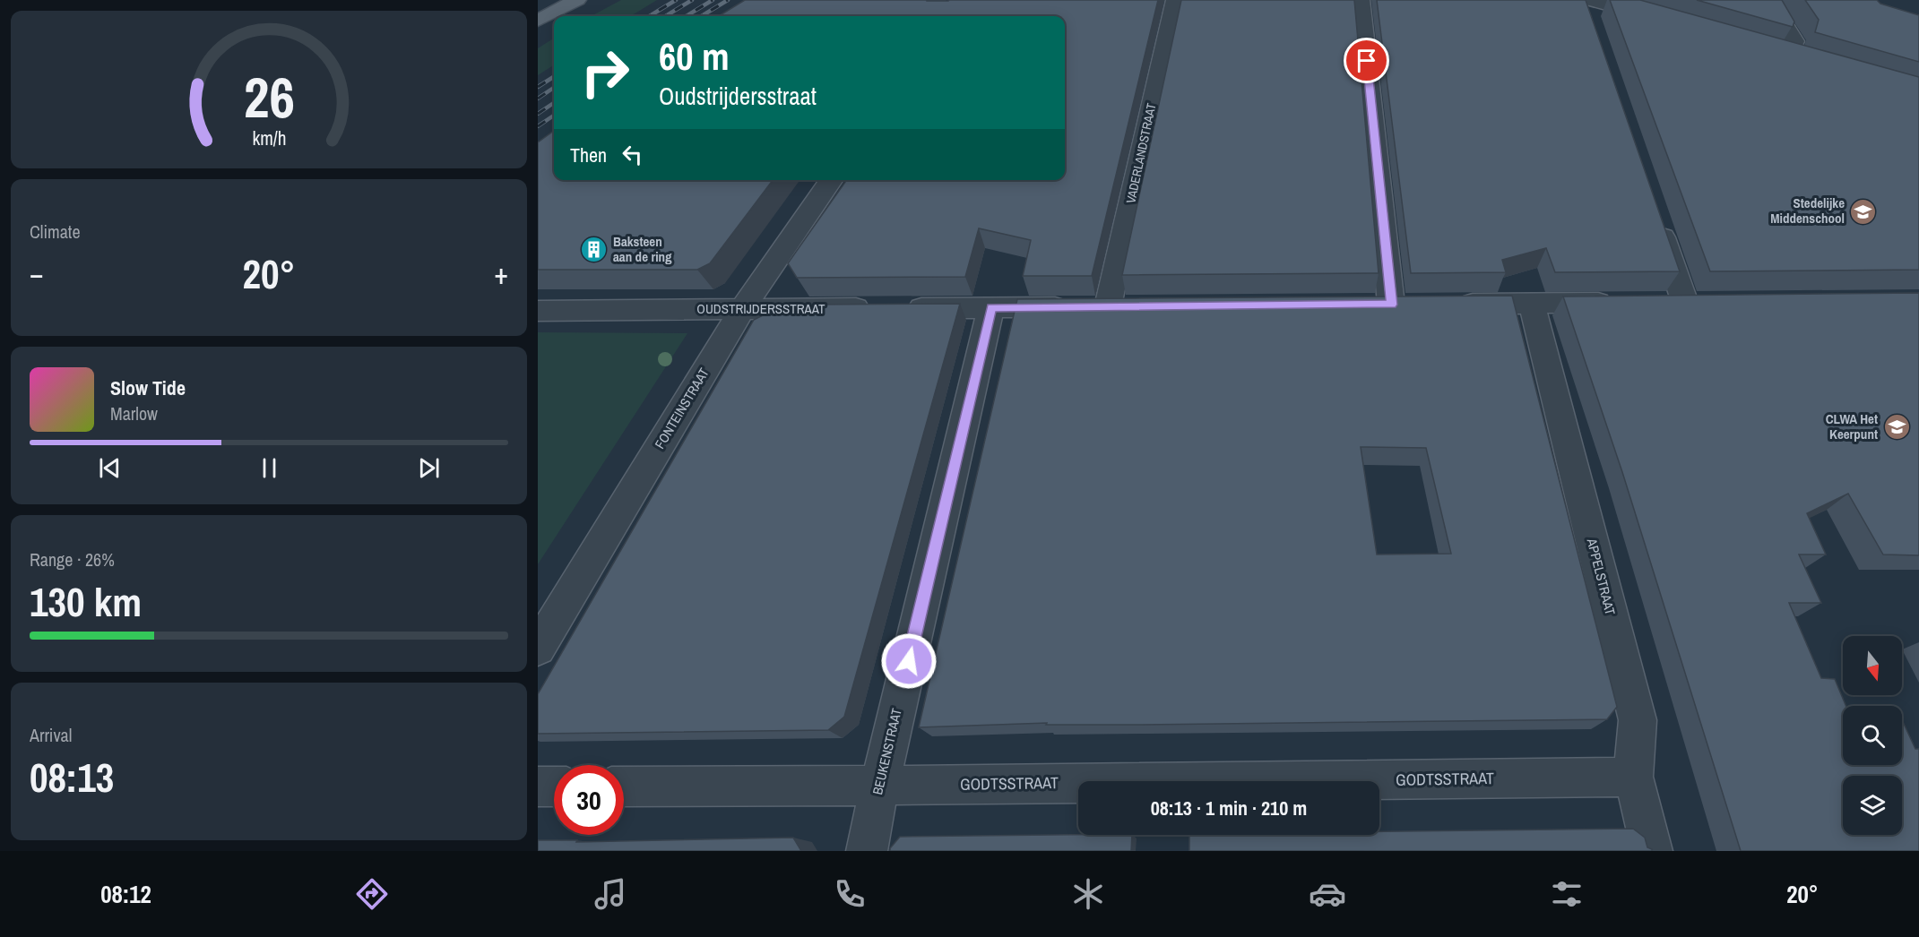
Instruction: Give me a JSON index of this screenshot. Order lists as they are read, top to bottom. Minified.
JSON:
{"streets":{"street":["VADERLANDSTRAAT","OUDSTRIJDERSSTRAAT","FONTEINSTRAAT","APPELSTRAAT","BEUKENSTRAAT","GODTSSTRAAT"]},"crossings":[["VADERLANDSTRAAT","OUDSTRIJDERSSTRAAT"],["OUDSTRIJDERSSTRAAT","FONTEINSTRAAT"],["OUDSTRIJDERSSTRAAT","BEUKENSTRAAT"],["APPELSTRAAT","GODTSSTRAAT"],["BEUKENSTRAAT","GODTSSTRAAT"]],"places":{"school or university":["Stedelijke Middenschool","CLWA Het Keerpunt"],"building":["Baksteen aan de ring"]},"north":"bottom","page":{"turn":["60 m","Oudstrijdersstraat"],"then":"Then","tile":["Climate",["Range · 26%","130 km"],["Arrival","08:13"]],"heat":["−","20°","+"],"song":["Slow Tide","Marlow"],"limit":"30","trip":"08:13 · 1 min · 210 m","tabs":["08:12","20°"],"gauge":["26","km/h"]}}
